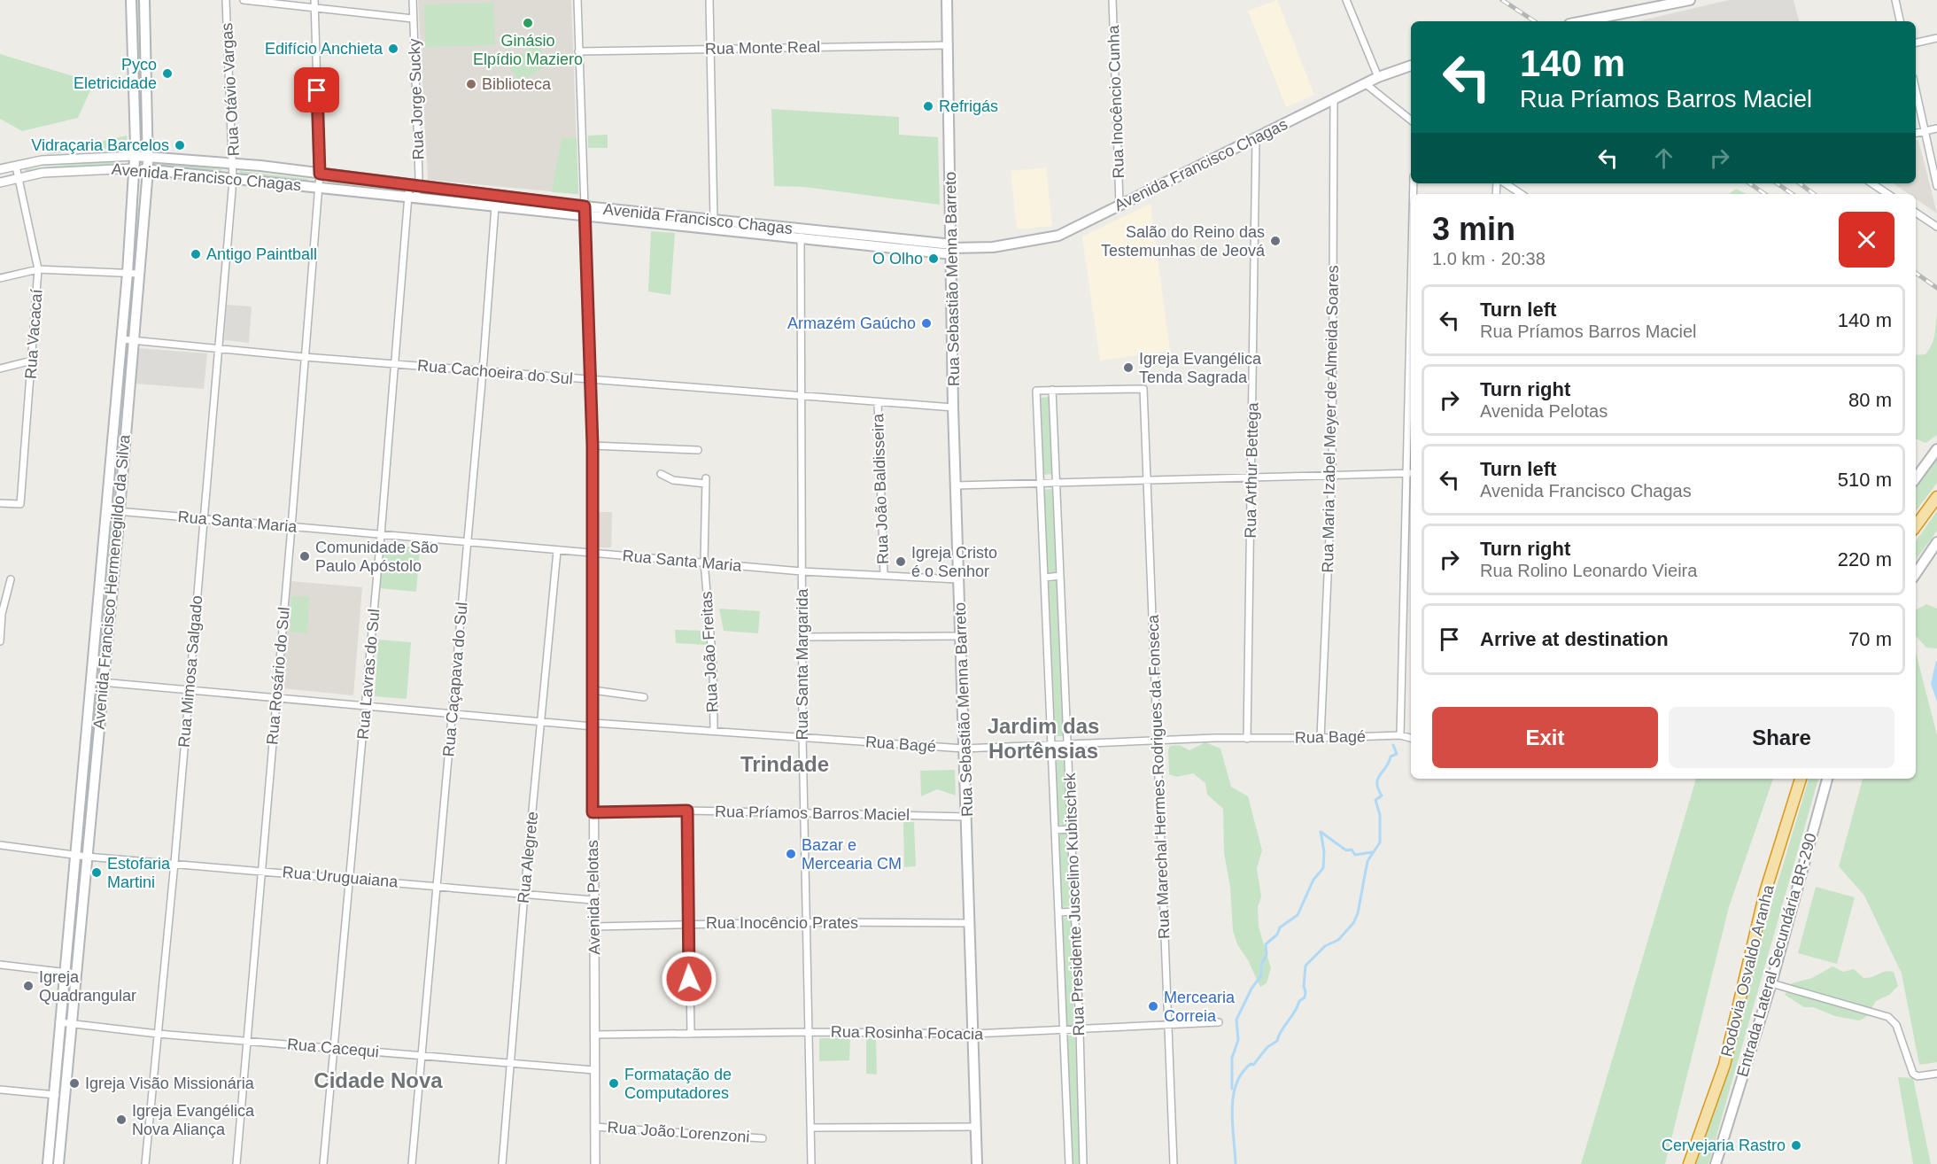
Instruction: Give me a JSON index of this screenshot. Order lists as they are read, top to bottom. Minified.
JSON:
{"streets":{"highway":["Rodovia Osvaldo Aranha"],"main road":["Avenida Francisco Chagas","Rua Sebastião Menna Barreto","Avenida Francisco Hermenegildo da Silva","Entrada Lateral Secundária BR-290"],"street":["Rua Monte Real","Rua Otávio Vargas","Rua Jorge Sucky","Rua Inocêncio Cunha","Rua Vacacaí","Rua Cachoeira do Sul","Rua Maria Izabel Meyer de Almeida Soares","Rua Arthur Bettega","Rua João Baldisseira","Rua Santa Maria","Rua João Freitas","Rua Santa Margarida","Rua Mimosa Salgado","Rua Lavras do Sul","Rua Rosário do Sul","Rua Caçapava do Sul","Rua Bagé","Rua Marechal Hermes Rodrigues da Fonseca","Rua Príamos Barros Maciel","Rua Alegrete","Rua Uruguaiana","Avenida Pelotas","Rua Presidente Juscelino Kubitschek","Rua Inocêncio Prates","Rua Rosinha Focacia","Rua Cacequi","Rua João Lorenzoni"]},"crossings":[["Rua Monte Real","Rua Sebastião Menna Barreto"],["Rua Otávio Vargas","Avenida Francisco Chagas"],["Rua Otávio Vargas","Rua Mimosa Salgado"],["Rua Jorge Sucky","Avenida Francisco Chagas"],["Rua Jorge Sucky","Rua Lavras do Sul"],["Rua Inocêncio Cunha","Avenida Francisco Chagas"],["Avenida Francisco Chagas","Rua Sebastião Menna Barreto"],["Avenida Francisco Chagas","Rua Vacacaí"],["Avenida Francisco Chagas","Rua Maria Izabel Meyer de Almeida Soares"],["Avenida Francisco Chagas","Rua Arthur Bettega"],["Avenida Francisco Chagas","Avenida Francisco Hermenegildo da Silva"],["Avenida Francisco Chagas","Rua Santa Margarida"],["Avenida Francisco Chagas","Rua Mimosa Salgado"],["Avenida Francisco Chagas","Rua Lavras do Sul"],["Avenida Francisco Chagas","Rua Rosário do Sul"],["Avenida Francisco Chagas","Rua Caçapava do Sul"],["Avenida Francisco Chagas","Avenida Pelotas"],["Rua Sebastião Menna Barreto","Rua Cachoeira do Sul"],["Rua Sebastião Menna Barreto","Rua Santa Maria"],["Rua Sebastião Menna Barreto","Rua Bagé"],["Rua Sebastião Menna Barreto","Rua Príamos Barros Maciel"],["Rua Sebastião Menna Barreto","Rua Inocêncio Prates"],["Rua Sebastião Menna Barreto","Rua Rosinha Focacia"],["Rua Cachoeira do Sul","Rua João Baldisseira"],["Rua Cachoeira do Sul","Avenida Francisco Hermenegildo da Silva"],["Rua Cachoeira do Sul","Rua Santa Margarida"],["Rua Cachoeira do Sul","Rua Mimosa Salgado"],["Rua Cachoeira do Sul","Rua Lavras do Sul"],["Rua Cachoeira do Sul","Rua Rosário do Sul"],["Rua Cachoeira do Sul","Rua Caçapava do Sul"],["Rua Cachoeira do Sul","Avenida Pelotas"],["Rua Maria Izabel Meyer de Almeida Soares","Rua Bagé"],["Rua Arthur Bettega","Rua Bagé"],["Rua João Baldisseira","Rua Santa Maria"],["Rua Santa Maria","Avenida Francisco Hermenegildo da Silva"],["Rua Santa Maria","Rua João Freitas"],["Rua Santa Maria","Rua Santa Margarida"],["Rua Santa Maria","Rua Mimosa Salgado"],["Rua Santa Maria","Rua Lavras do Sul"],["Rua Santa Maria","Rua Rosário do Sul"],["Rua Santa Maria","Rua Caçapava do Sul"],["Rua Santa Maria","Rua Alegrete"],["Rua Santa Maria","Avenida Pelotas"],["Avenida Francisco Hermenegildo da Silva","Rua Bagé"],["Avenida Francisco Hermenegildo da Silva","Rua Uruguaiana"],["Avenida Francisco Hermenegildo da Silva","Rua Cacequi"],["Rua João Freitas","Rua Bagé"],["Rua Santa Margarida","Rua Bagé"],["Rua Santa Margarida","Rua Príamos Barros Maciel"],["Rua Santa Margarida","Rua Inocêncio Prates"],["Rua Santa Margarida","Rua Rosinha Focacia"],["Rua Mimosa Salgado","Rua Bagé"],["Rua Mimosa Salgado","Rua Uruguaiana"],["Rua Mimosa Salgado","Rua Cacequi"],["Rua Lavras do Sul","Rua Bagé"],["Rua Lavras do Sul","Rua Uruguaiana"],["Rua Lavras do Sul","Rua Cacequi"],["Rua Rosário do Sul","Rua Bagé"],["Rua Rosário do Sul","Rua Uruguaiana"],["Rua Rosário do Sul","Rua Cacequi"],["Rua Caçapava do Sul","Rua Bagé"],["Rua Caçapava do Sul","Rua Uruguaiana"],["Rua Caçapava do Sul","Rua Cacequi"],["Rua Bagé","Rua Marechal Hermes Rodrigues da Fonseca"],["Rua Bagé","Rua Alegrete"],["Rua Bagé","Avenida Pelotas"],["Rua Bagé","Rua Presidente Juscelino Kubitschek"],["Rua Marechal Hermes Rodrigues da Fonseca","Rua Presidente Juscelino Kubitschek"],["Rua Marechal Hermes Rodrigues da Fonseca","Rua Rosinha Focacia"],["Rua Príamos Barros Maciel","Avenida Pelotas"],["Rua Alegrete","Rua Uruguaiana"],["Rua Alegrete","Rua Cacequi"],["Rua Uruguaiana","Avenida Pelotas"],["Avenida Pelotas","Rua Inocêncio Prates"],["Avenida Pelotas","Rua Rosinha Focacia"],["Avenida Pelotas","Rua Cacequi"],["Avenida Pelotas","Rua João Lorenzoni"],["Rua Presidente Juscelino Kubitschek","Rua Rosinha Focacia"]],"districts":["Jardim das Hortênsias","Trindade","Cidade Nova"],"places":["Ginásio Elpídio Maziero","Edifício Anchieta","Pyco Eletricidade","Biblioteca","Refrigás","Vidraçaria Barcelos","Salão do Reino das Testemunhas de Jeová","Antigo Paintball","O Olho","Armazém Gaúcho","Igreja Evangélica Tenda Sagrada","Comunidade São Paulo Apóstolo","Igreja Cristo é o Senhor","Bazar e Mercearia CM","Estofaria Martini","Igreja Quadrangular","Mercearia Correia","Igreja Visão Missionária","Formatação de Computadores","Igreja Evangélica Nova Aliança","Cervejaria Rastro"],"page":{"turn":["140 m","Rua Príamos Barros Maciel"],"heading":["3 min","1.0 km · 20:38"],"list":[{"name":"Turn left","note":"Rua Príamos Barros Maciel","value":"140 m"},{"name":"Turn right","note":"Avenida Pelotas","value":"80 m"},{"name":"Turn left","note":"Avenida Francisco Chagas","value":"510 m"},{"name":"Turn right","note":"Rua Rolino Leonardo Vieira","value":"220 m"},{"name":"Arrive at destination","value":"70 m"}],"buttons":["Exit","Share"]}}
